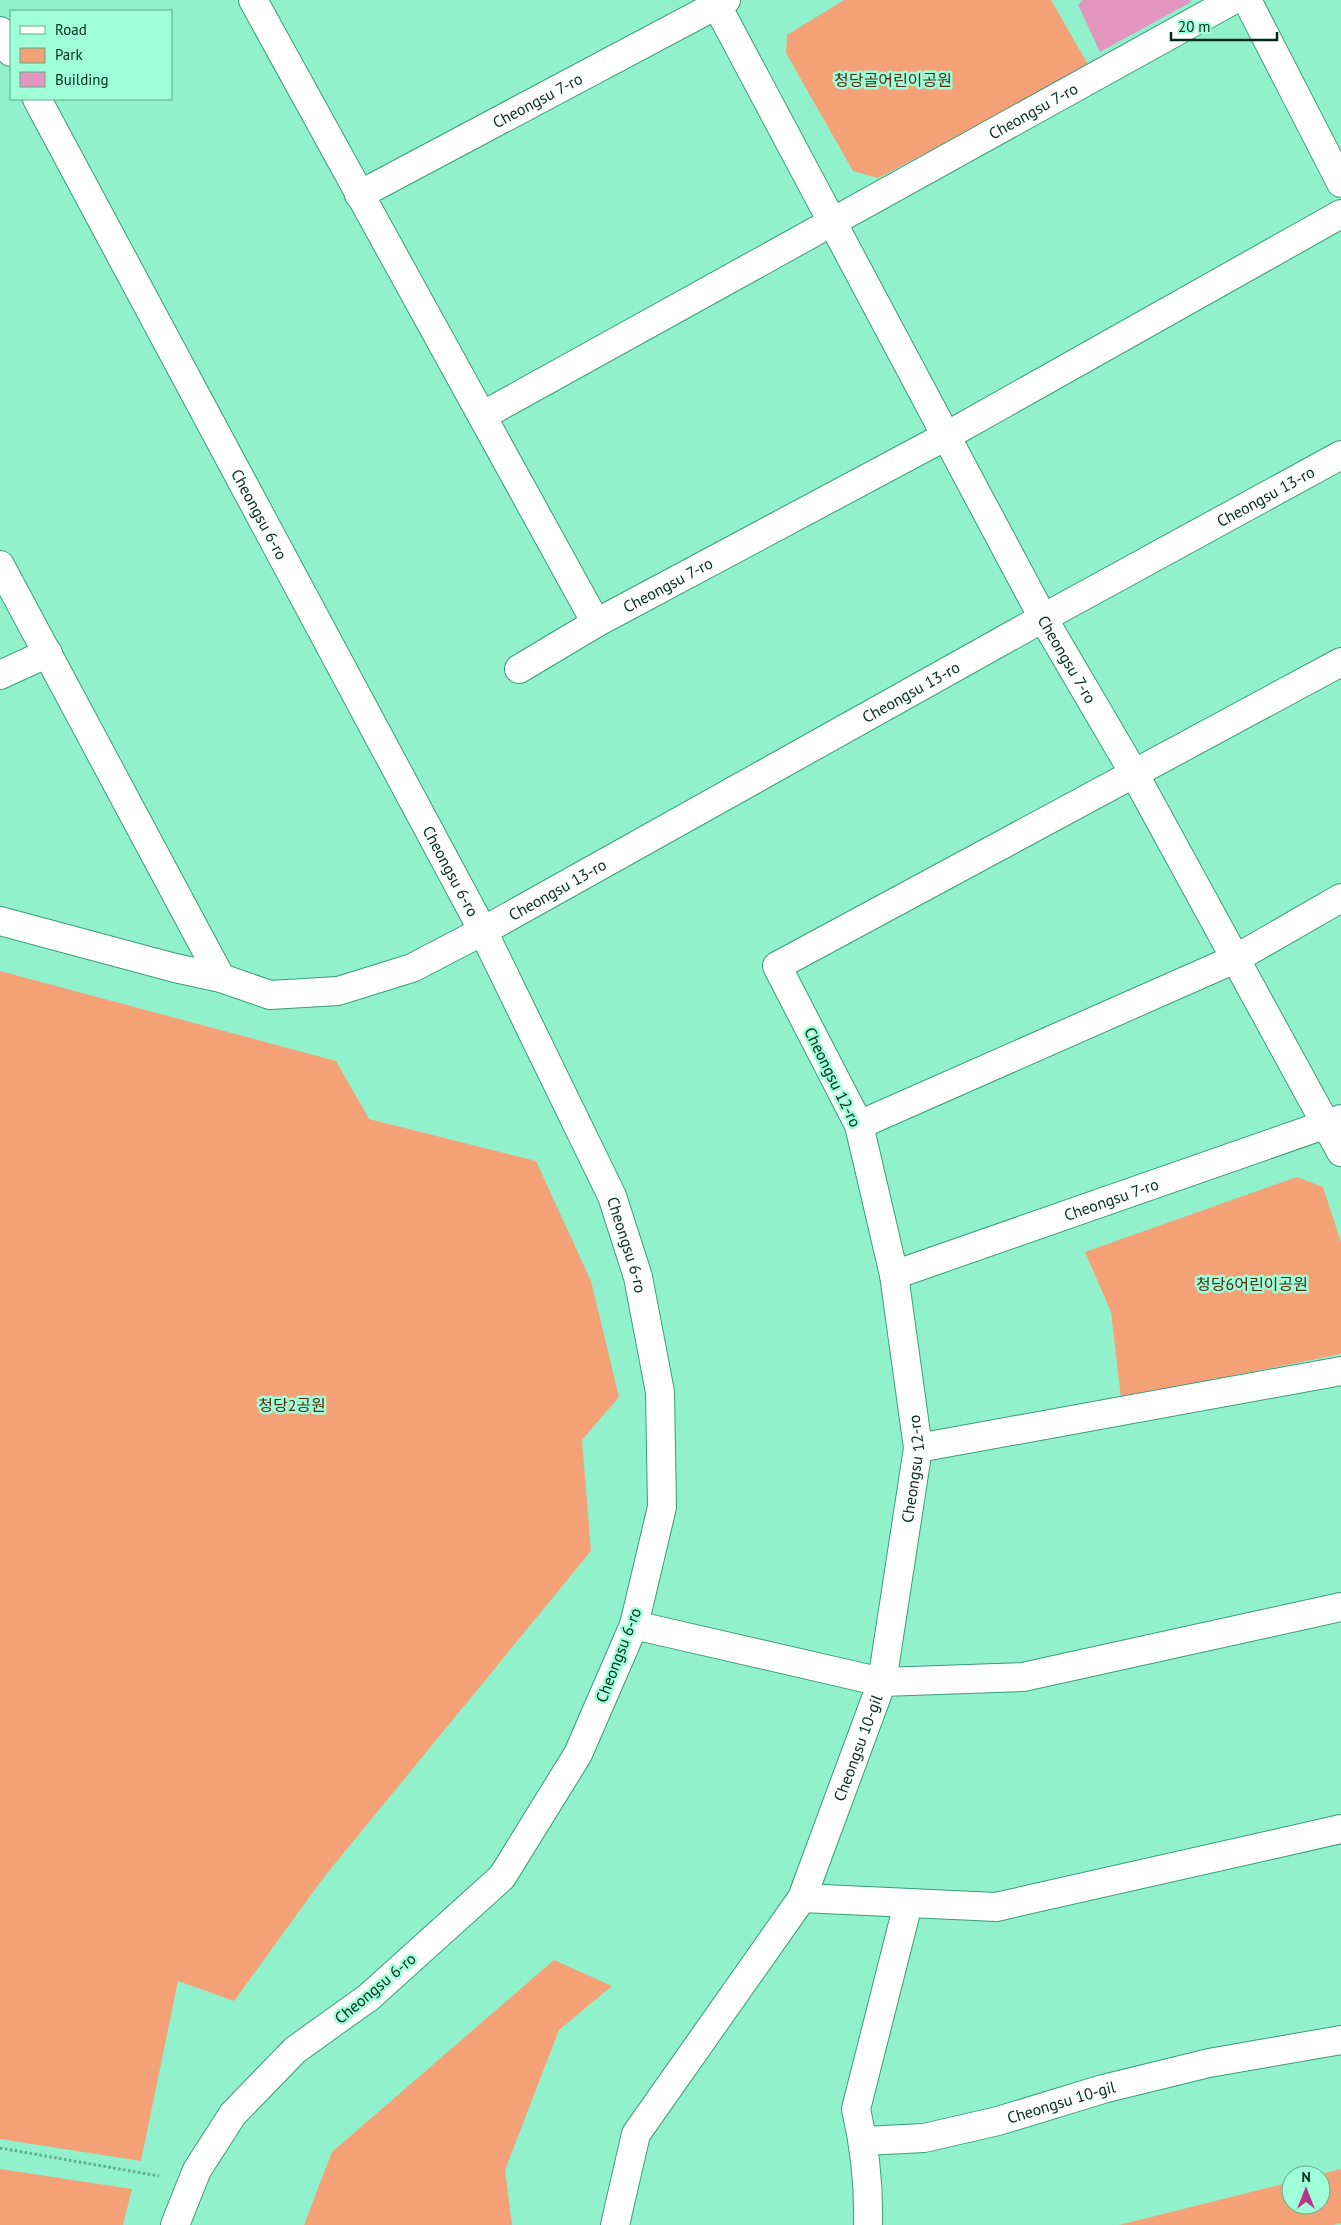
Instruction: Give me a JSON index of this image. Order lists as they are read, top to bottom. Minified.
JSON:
{"streets":{"street":["Cheongsu 7-ro","Cheongsu 13-ro","Cheongsu 6-ro","Cheongsu 12-ro","Cheongsu 10-gil"]},"crossings":[["Cheongsu 7-ro","Cheongsu 13-ro"],["Cheongsu 7-ro","Cheongsu 12-ro"],["Cheongsu 13-ro","Cheongsu 6-ro"],["Cheongsu 12-ro","Cheongsu 10-gil"]],"parks":["청당골어린이공원","청당6어린이공원","청당2공원"],"legend":["Road","Park","Building"],"scale_bar":"20 m","north":"top"}
